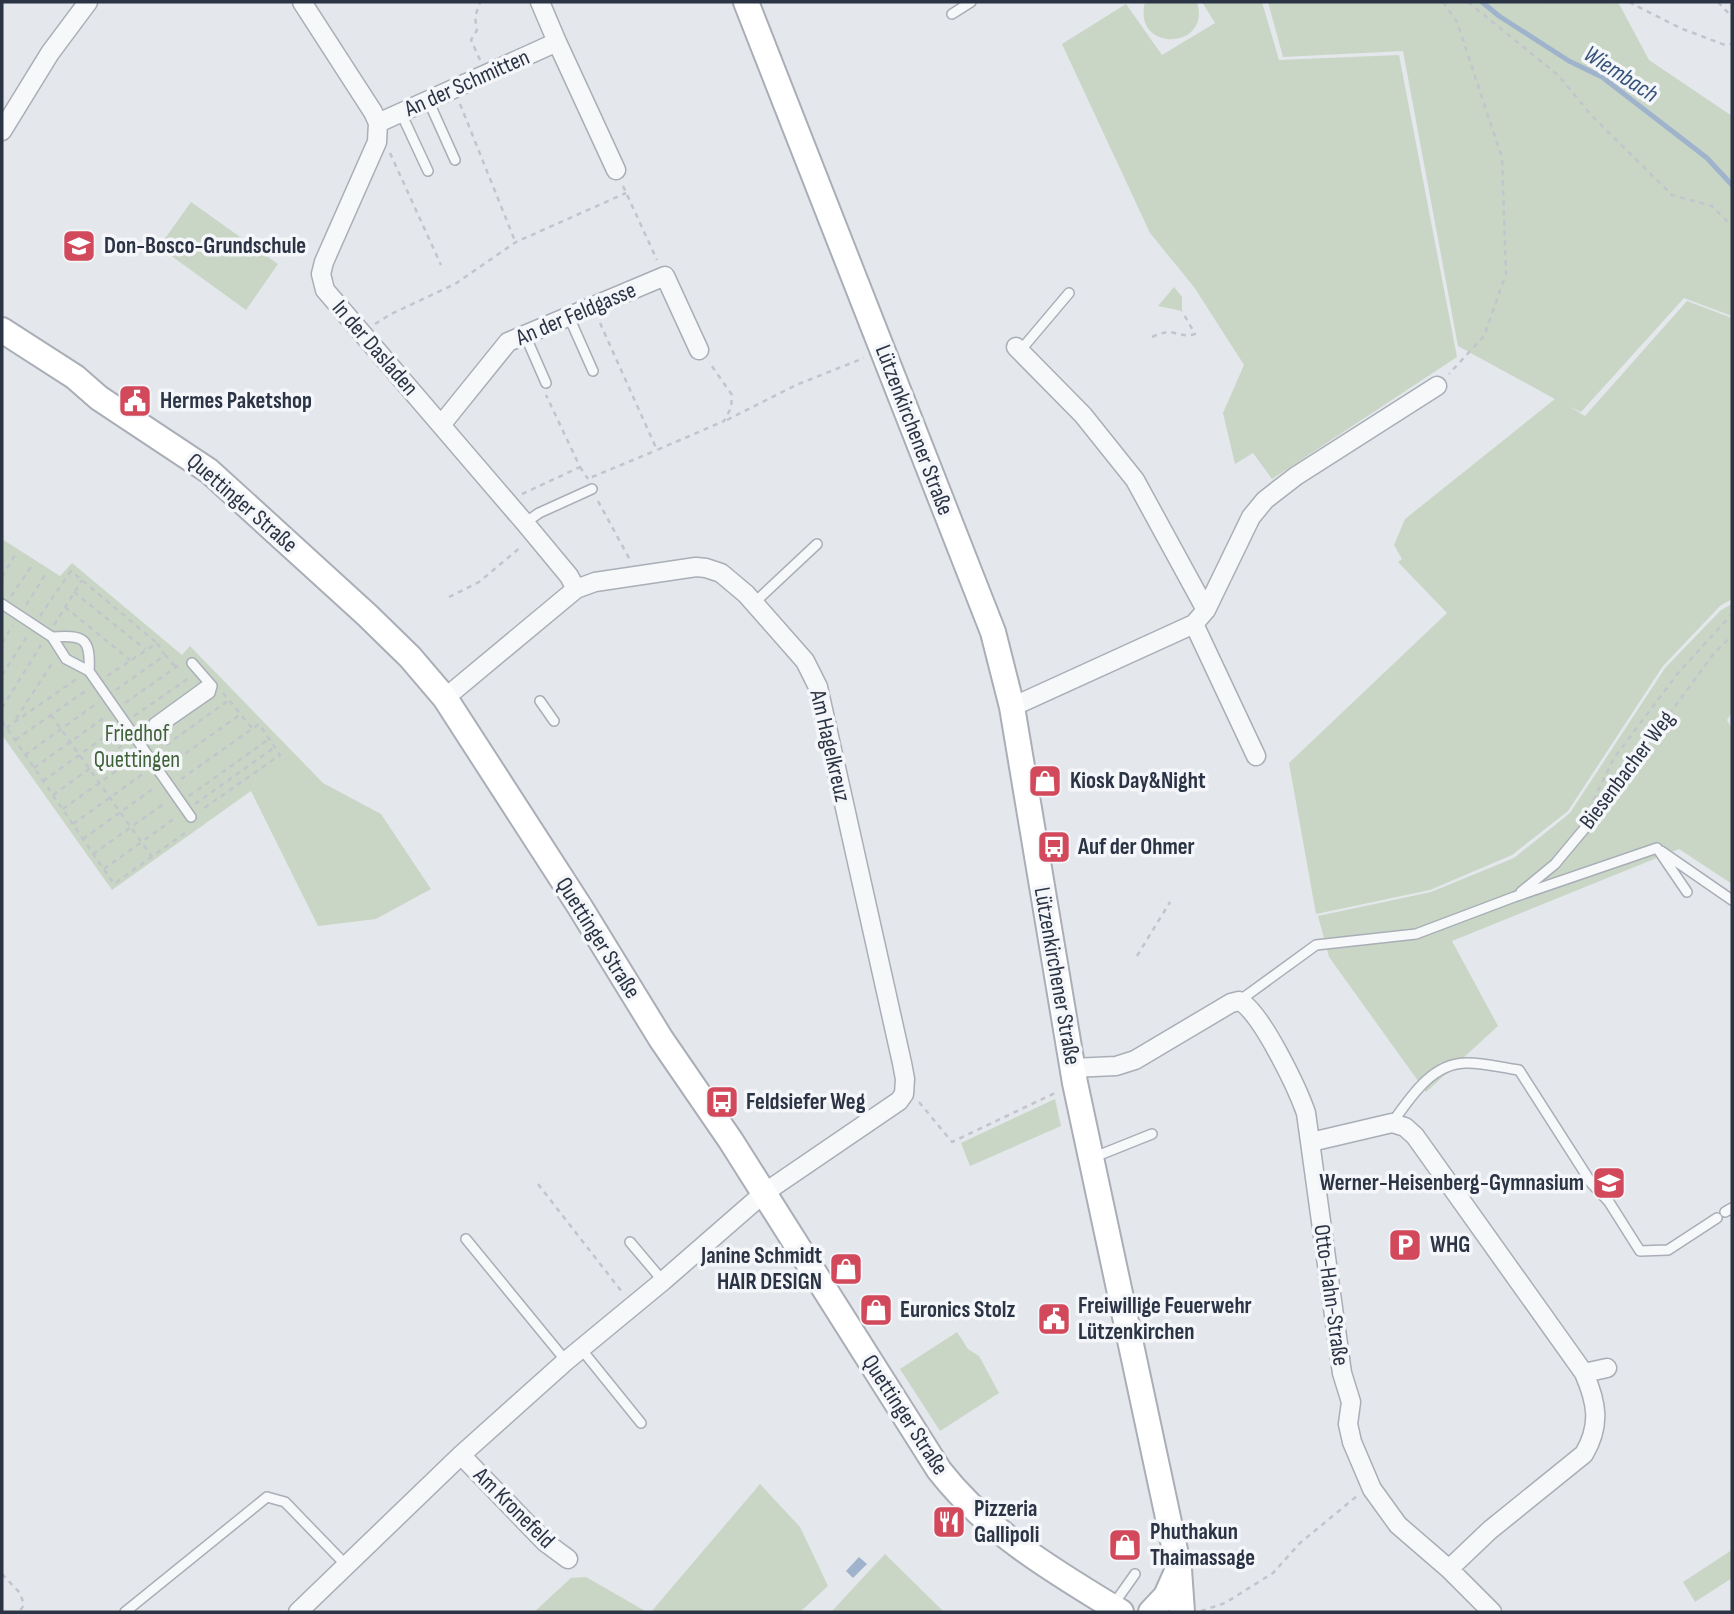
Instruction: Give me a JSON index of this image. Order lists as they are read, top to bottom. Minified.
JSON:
{"streets":{"street":["An der Schmitten","An der Feldgasse","In der Dasladen","Lützenkirchener Straße","Quettinger Straße","Am Hagelkreuz","Otto-Hahn-Straße","Am Kronefeld"],"lane":["Biesenbacher Weg"]},"crossings":[["An der Schmitten","An der Feldgasse"],["An der Schmitten","In der Dasladen"],["An der Feldgasse","In der Dasladen"],["In der Dasladen","Am Hagelkreuz"],["Quettinger Straße","Am Hagelkreuz"],["Biesenbacher Weg","Otto-Hahn-Straße"]],"water":["Wiembach"],"parks":["Friedhof Quettingen"],"places":{"school or university":["Don-Bosco-Grundschule","Werner-Heisenberg-Gymnasium"],"public building":["Hermes Paketshop","Freiwillige Feuerwehr Lützenkirchen"],"shop":["Kiosk Day&Night","Janine Schmidt HAIR DESIGN","Euronics Stolz","Phuthakun Thaimassage"],"bus stop":["Auf der Ohmer","Feldsiefer Weg"],"parking":["WHG"],"restaurant":["Pizzeria Gallipoli"]}}
